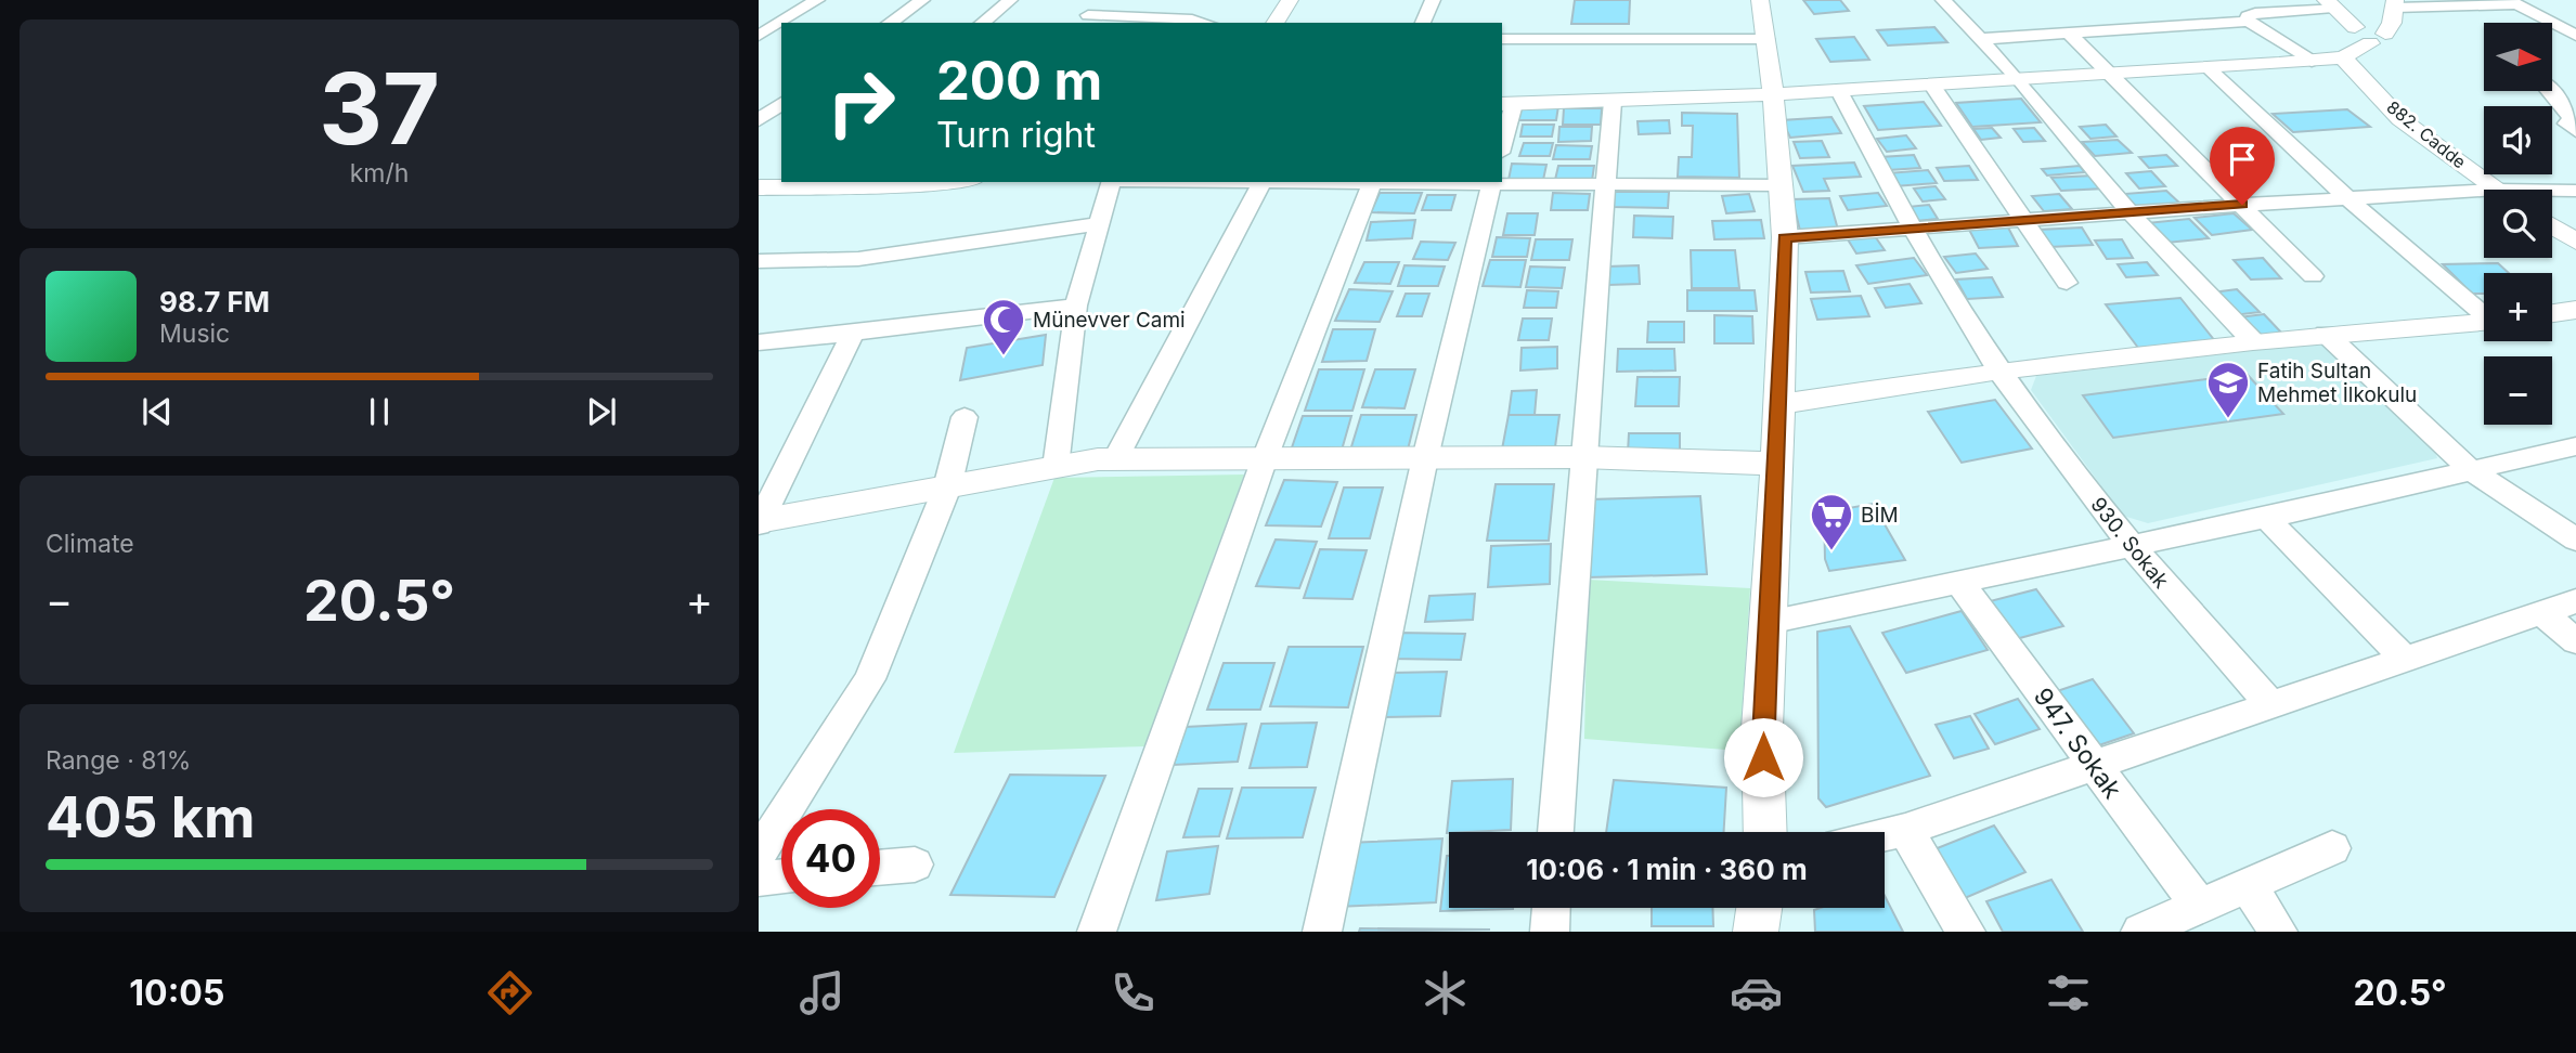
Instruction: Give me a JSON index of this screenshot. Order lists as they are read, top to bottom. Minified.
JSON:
{"streets":{"street":["882. Cadde","930. Sokak","947. Sokak"]},"places":{"mosque":["Münevver Cami"],"school or university":["Fatih Sultan Mehmet İlkokulu"],"supermarket":["BİM"]},"north":"right","page":{"tile":[["37","km/h"],"Climate",["Range · 81%","405 km"]],"map_buttons":["+","−"],"turn":["200 m","Turn right"],"song":["98.7 FM","Music"],"heat":["−","20.5°","+"],"limit":"40","trip":"10:06 · 1 min · 360 m","tabs":["10:05","20.5°"]}}
